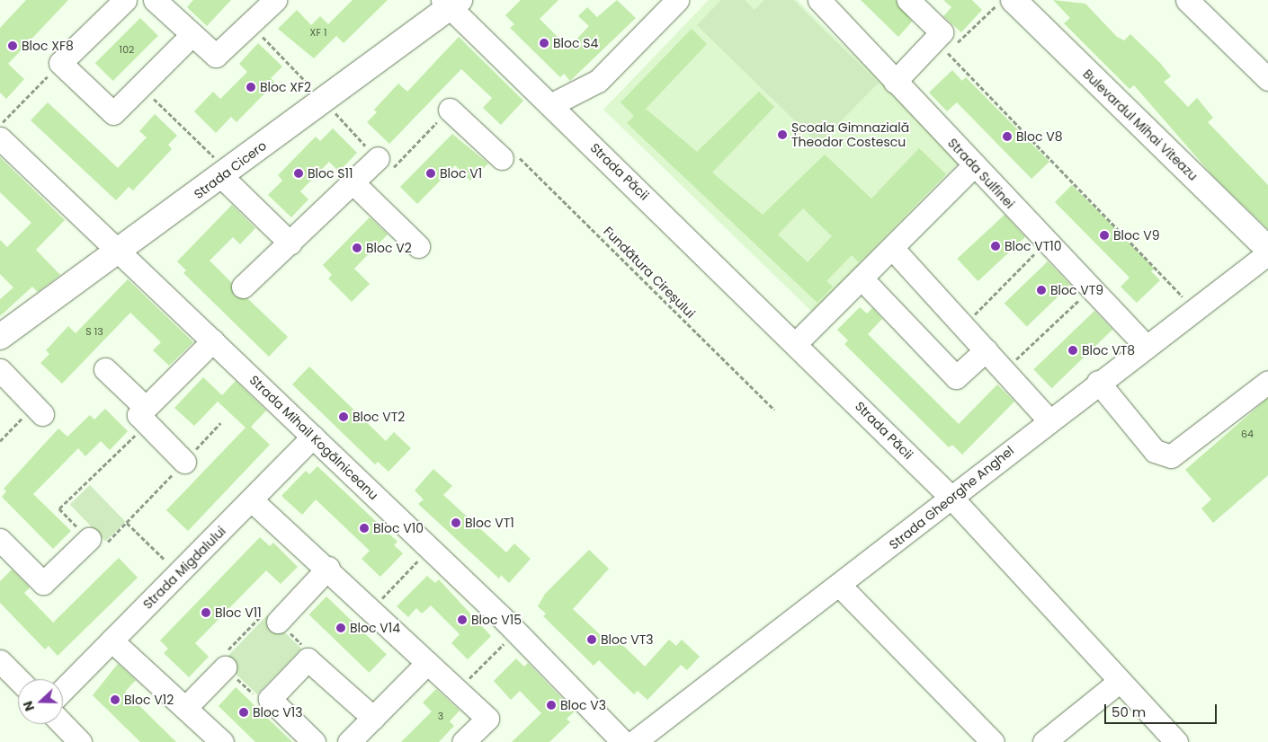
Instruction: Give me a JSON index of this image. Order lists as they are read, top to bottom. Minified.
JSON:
{"streets":{"main road":["Bulevardul Mihai Viteazu","Strada Cicero"],"street":["Strada Păcii","Strada Sulfinei","Strada Mihail Kogălniceanu","Strada Gheorghe Anghel","Strada Migdalului"],"path":["Fundătura Cireșului"]},"crossings":[["Strada Cicero","Strada Păcii"],["Strada Cicero","Strada Mihail Kogălniceanu"],["Strada Păcii","Strada Gheorghe Anghel"],["Strada Sulfinei","Strada Gheorghe Anghel"],["Strada Mihail Kogălniceanu","Strada Migdalului"]],"places":["Bloc S4","Bloc XF8","Bloc XF2","Școala Gimnazială Theodor Costescu","Bloc V8","Bloc S11","Bloc V1","Bloc V9","Bloc VT10","Bloc V2","Bloc VT9","Bloc VT8","Bloc VT2","Bloc VT1","Bloc V10","Bloc V11","Bloc V15","Bloc V14","Bloc VT3","Bloc V12","Bloc V3","Bloc V13"],"house_numbers":["XF 1","102","S 13","64","3"],"scale_bar":"50 m","north":"left"}
